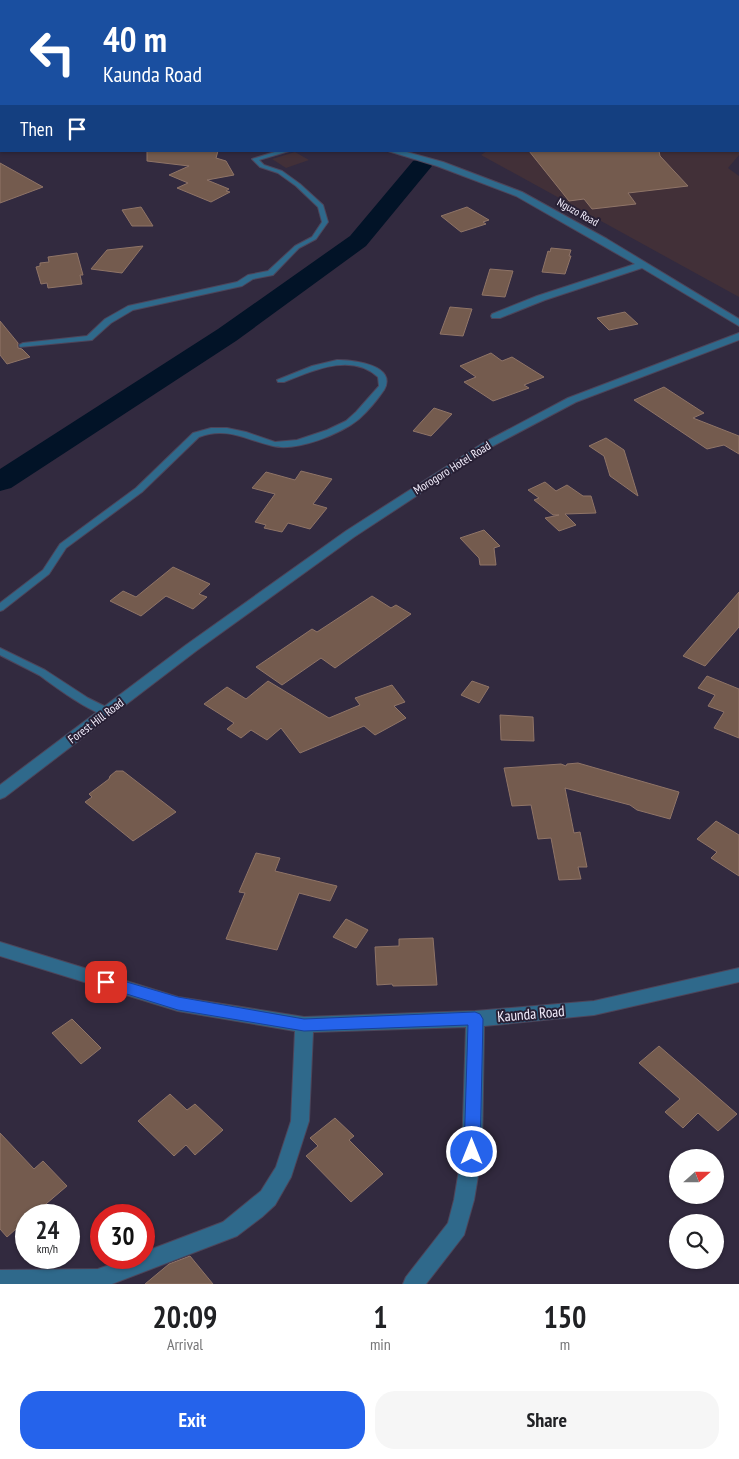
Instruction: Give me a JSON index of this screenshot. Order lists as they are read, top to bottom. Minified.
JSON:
{"streets":{"street":["Nguzo Road","Morogoro Hotel Road","Forest Hill Road","Kaunda Road"]},"crossings":[["Morogoro Hotel Road","Forest Hill Road"]],"north":"right","page":{"turn":["40 m","Kaunda Road"],"then":"Then","speed":"24 km/h","limit":"30","eta":["20:09","Arrival","1","min","150","m"],"buttons":["Exit","Share"]}}
